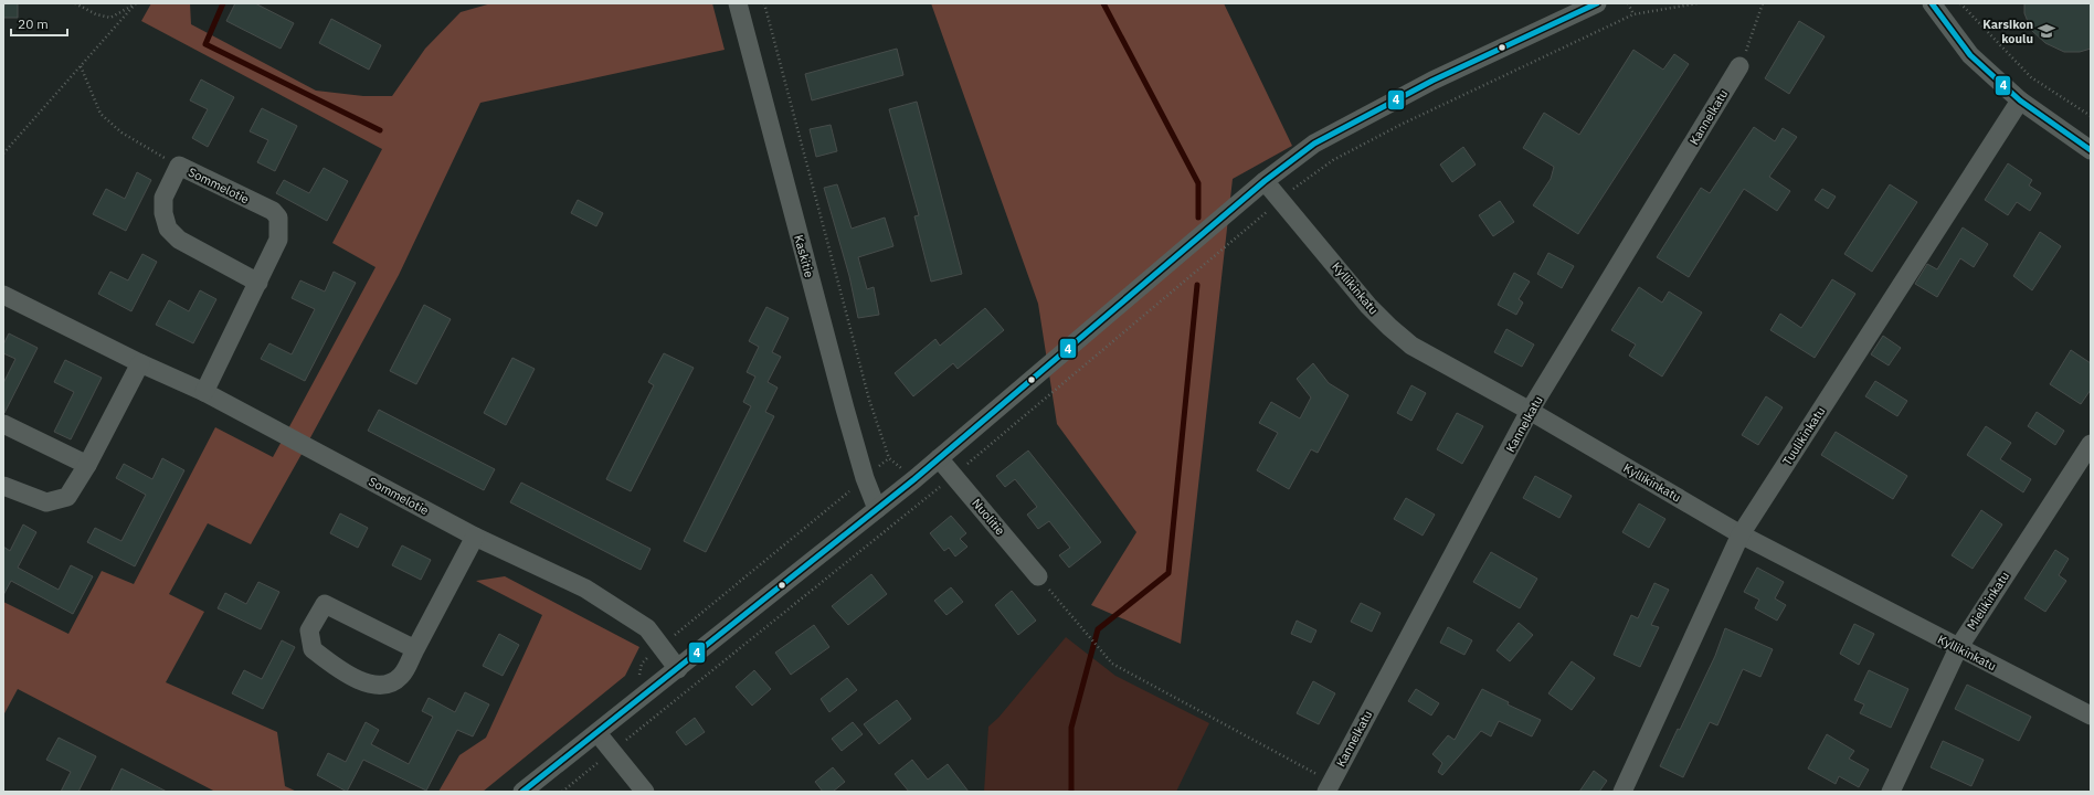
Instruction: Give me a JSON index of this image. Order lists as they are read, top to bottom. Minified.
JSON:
{"streets":{"street":["Kannelkatu","Sommelotie","Kaskitie","Kyllikinkatu","Tuulikinkatu","Nuolitie","Mielikinkatu"]},"crossings":[["Kannelkatu","Kyllikinkatu"],["Kyllikinkatu","Tuulikinkatu"],["Kyllikinkatu","Mielikinkatu"]],"places":{"school or university":["Karsikon koulu"]},"lines":["transit line 4"],"scale_bar":"20 m"}
